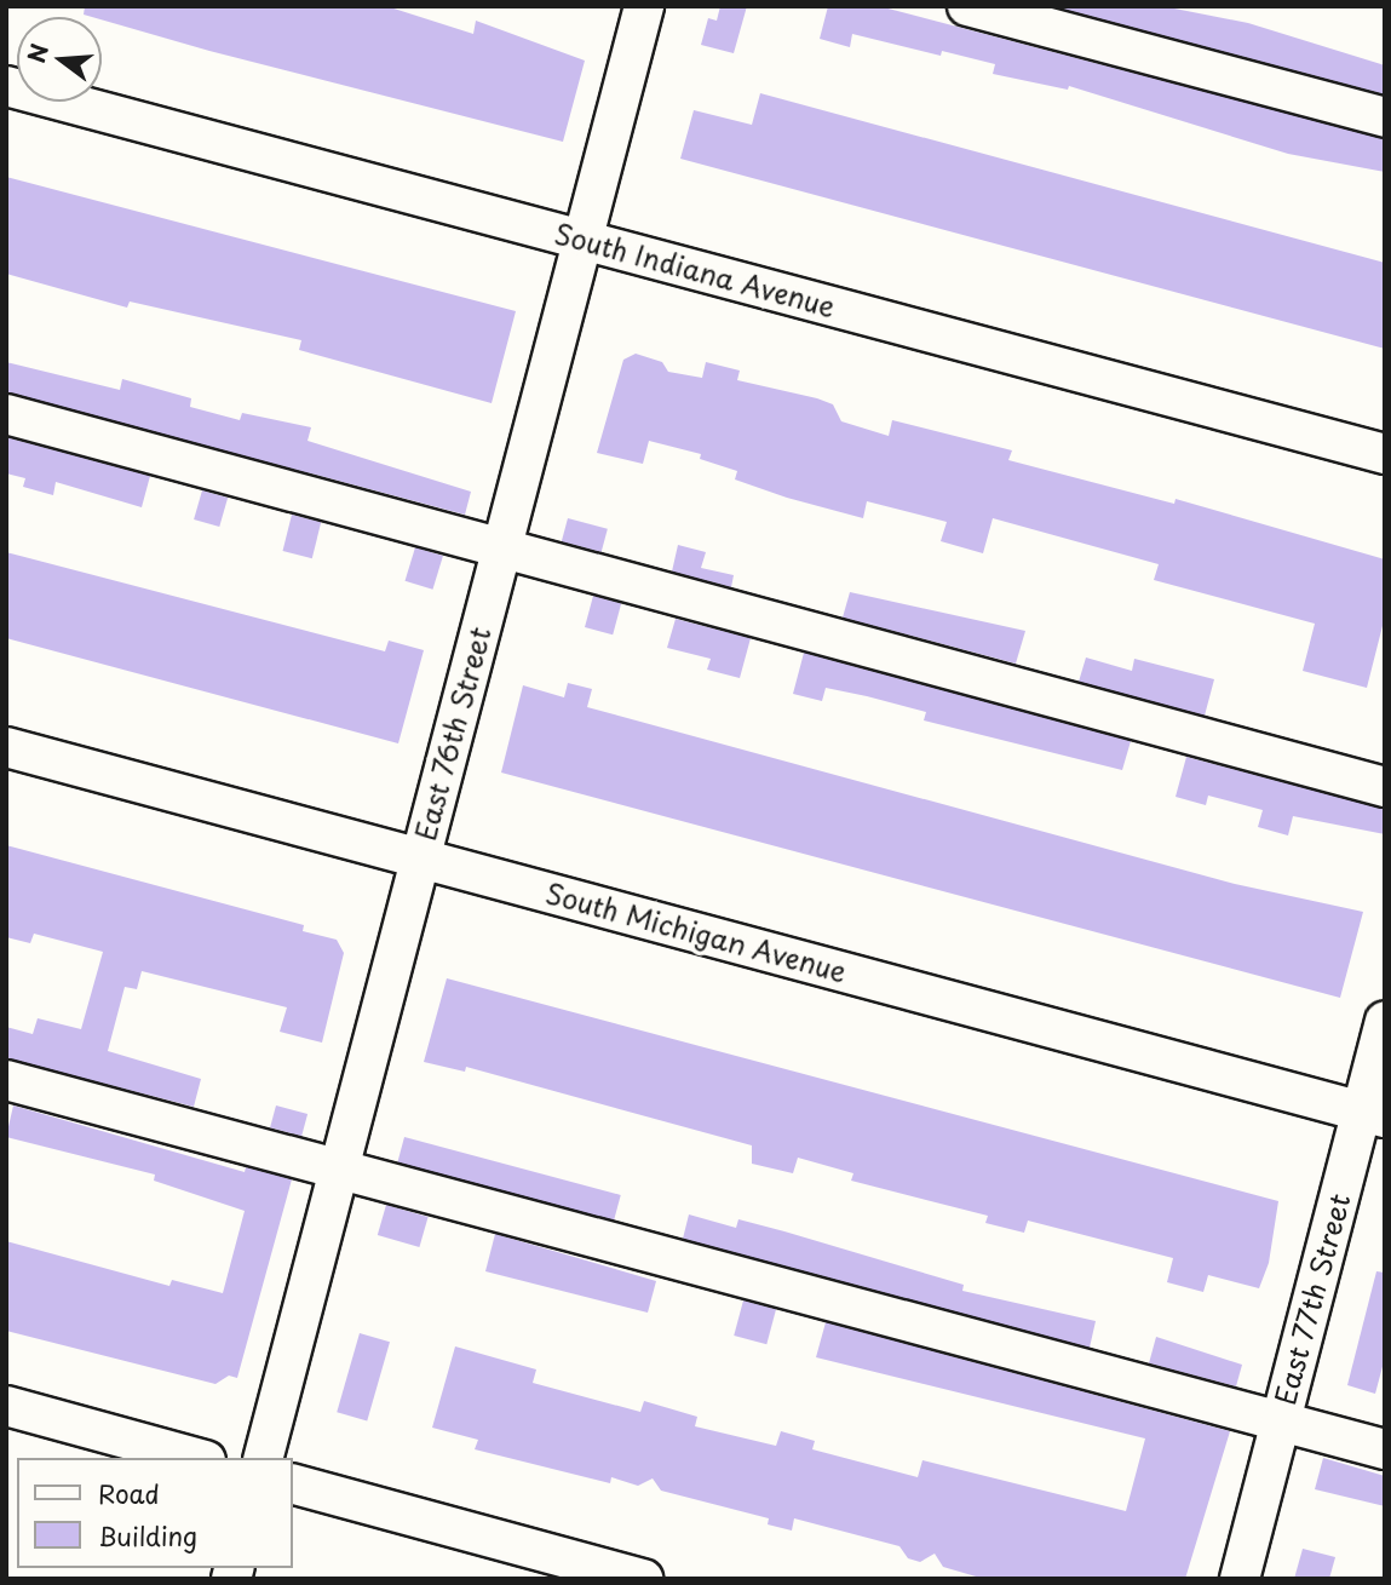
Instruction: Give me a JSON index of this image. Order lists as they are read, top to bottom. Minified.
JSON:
{"streets":{"street":["South Indiana Avenue","East 76th Street","South Michigan Avenue","East 77th Street"]},"crossings":[["South Indiana Avenue","East 76th Street"],["East 76th Street","South Michigan Avenue"],["South Michigan Avenue","East 77th Street"]],"legend":["Road","Building"],"north":"left"}
